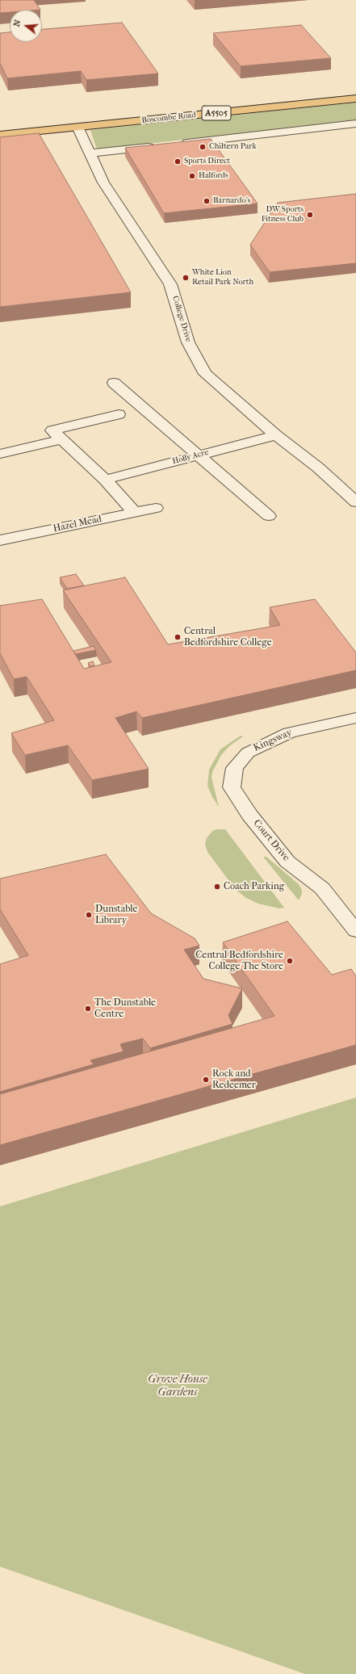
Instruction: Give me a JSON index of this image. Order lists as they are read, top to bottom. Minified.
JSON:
{"streets":{"main road":["A5505","Boscombe Road"],"street":["College Drive","Holly Acre","Hazel Mead","Kingsway","Court Drive"]},"crossings":[["Boscombe Road","College Drive"],["College Drive","Holly Acre"],["Kingsway","Court Drive"]],"parks":["Grove House Gardens"],"places":["Chiltern Park","Sports Direct","Halfords","Barnardo's","DW Sports Fitness Club","White Lion Retail Park North","Central Bedfordshire College","Coach Parking","Dunstable Library","Central Bedfordshire College The Store","The Dunstable Centre","Rock and Redeemer"],"north":"left"}
